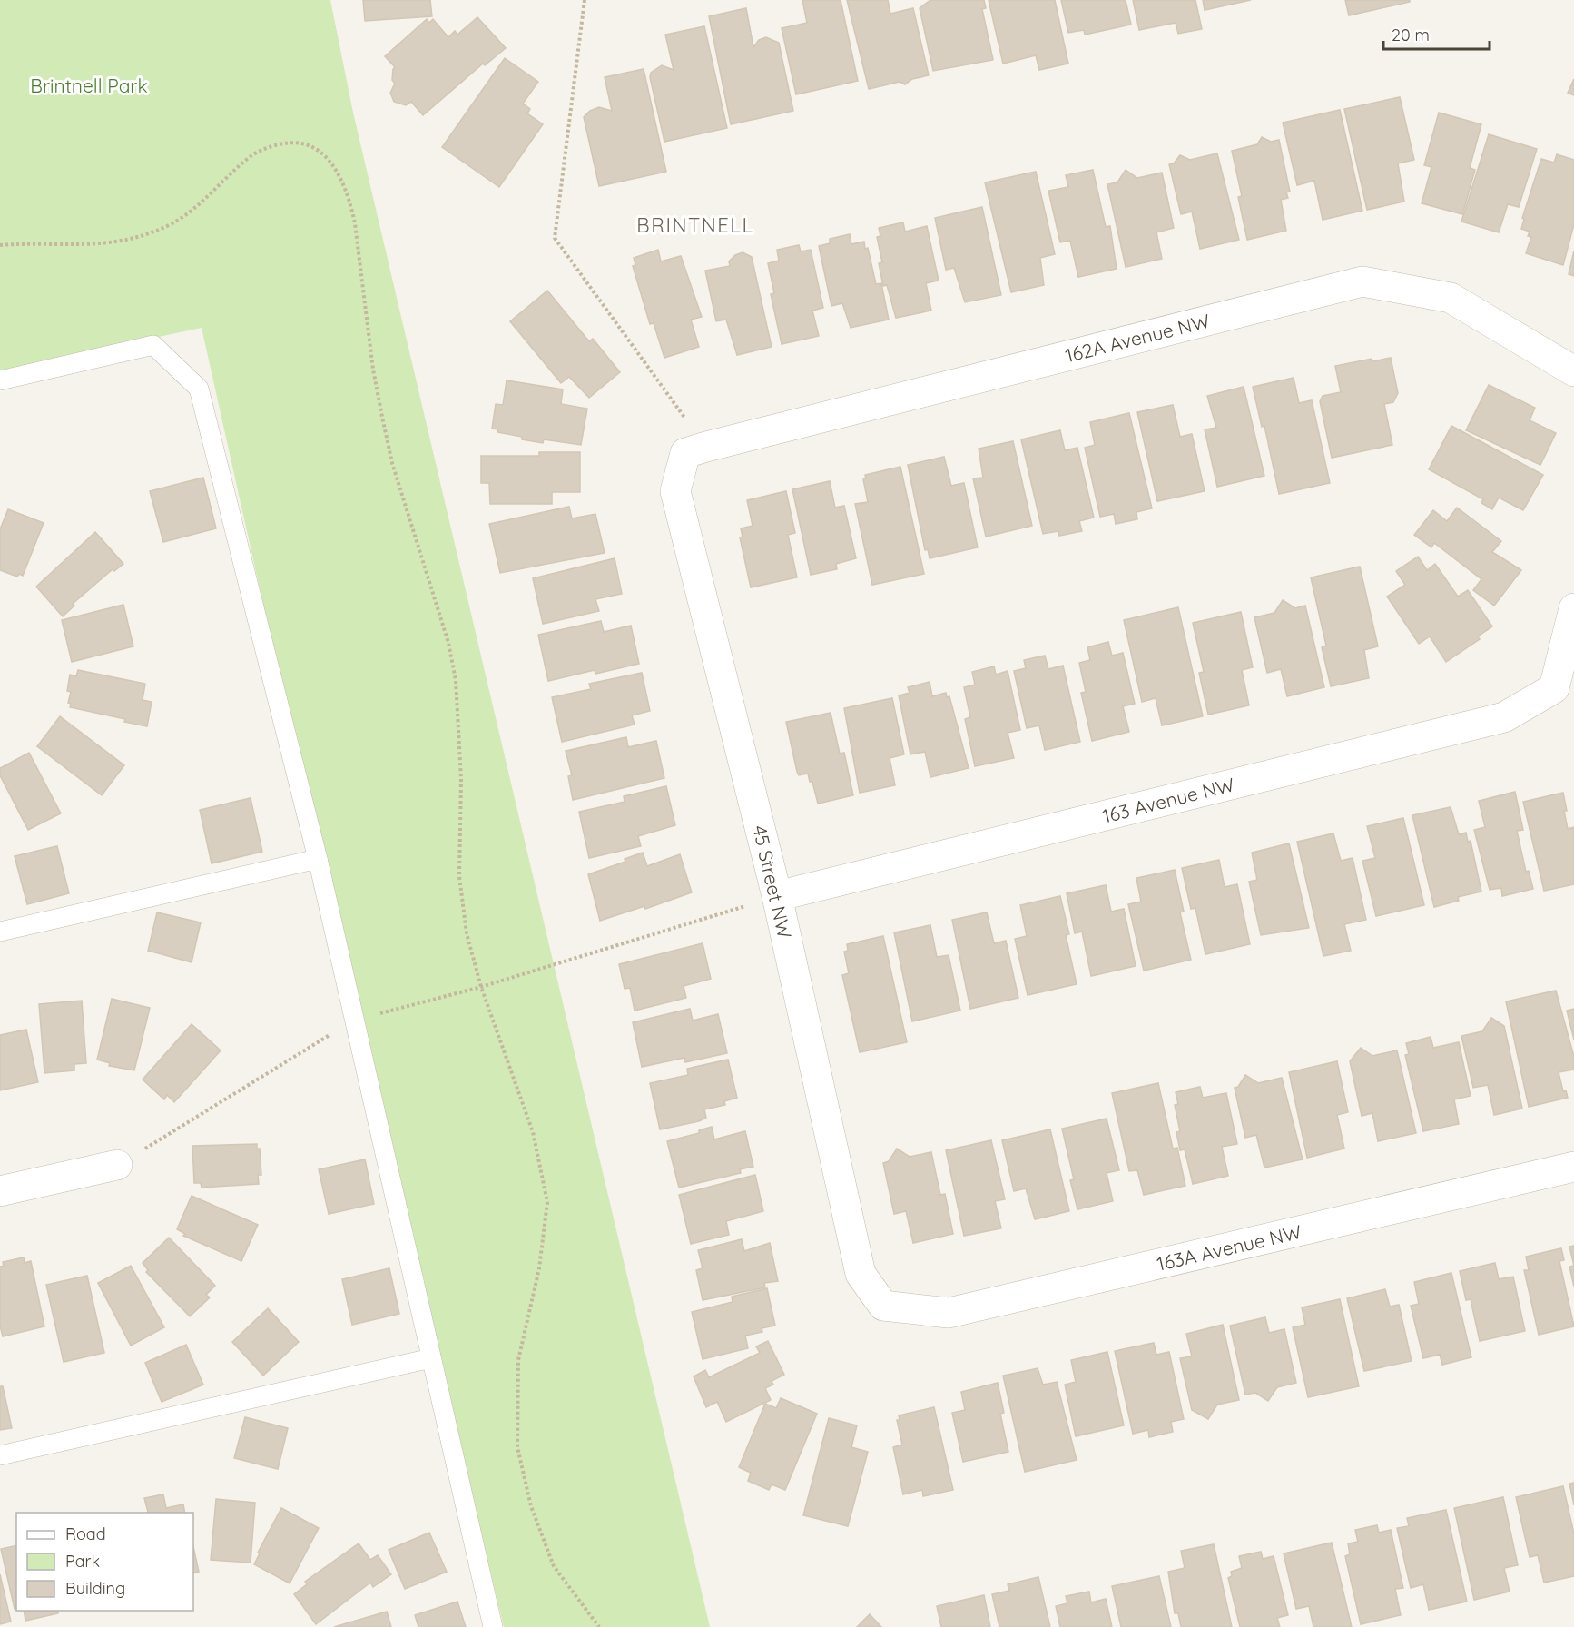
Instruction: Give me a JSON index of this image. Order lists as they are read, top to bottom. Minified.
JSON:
{"streets":{"street":["162A Avenue NW","163 Avenue NW","45 Street NW","163A Avenue NW"]},"crossings":[["162A Avenue NW","45 Street NW"],["163 Avenue NW","45 Street NW"],["45 Street NW","163A Avenue NW"]],"districts":["BRINTNELL"],"parks":["Brintnell Park"],"legend":["Road","Park","Building"],"scale_bar":"20 m"}
